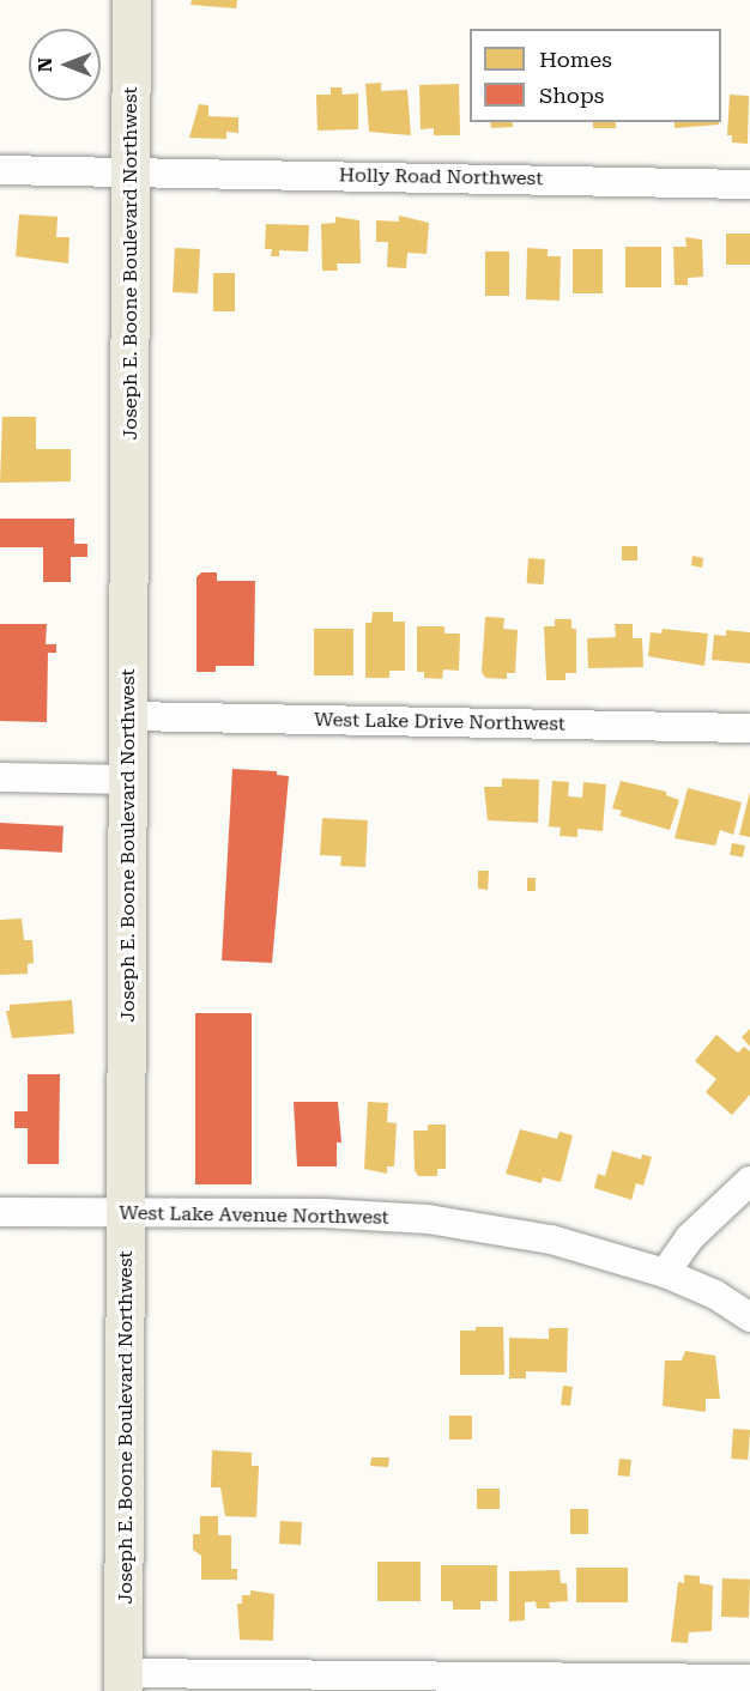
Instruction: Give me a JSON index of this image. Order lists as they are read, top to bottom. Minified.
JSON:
{"streets":{"main road":["Joseph E. Boone Boulevard Northwest"],"street":["Holly Road Northwest","West Lake Drive Northwest","West Lake Avenue Northwest"]},"crossings":[["Holly Road Northwest","Joseph E. Boone Boulevard Northwest"],["Joseph E. Boone Boulevard Northwest","West Lake Drive Northwest"],["Joseph E. Boone Boulevard Northwest","West Lake Avenue Northwest"]],"legend":["Homes","Shops"],"north":"left"}
